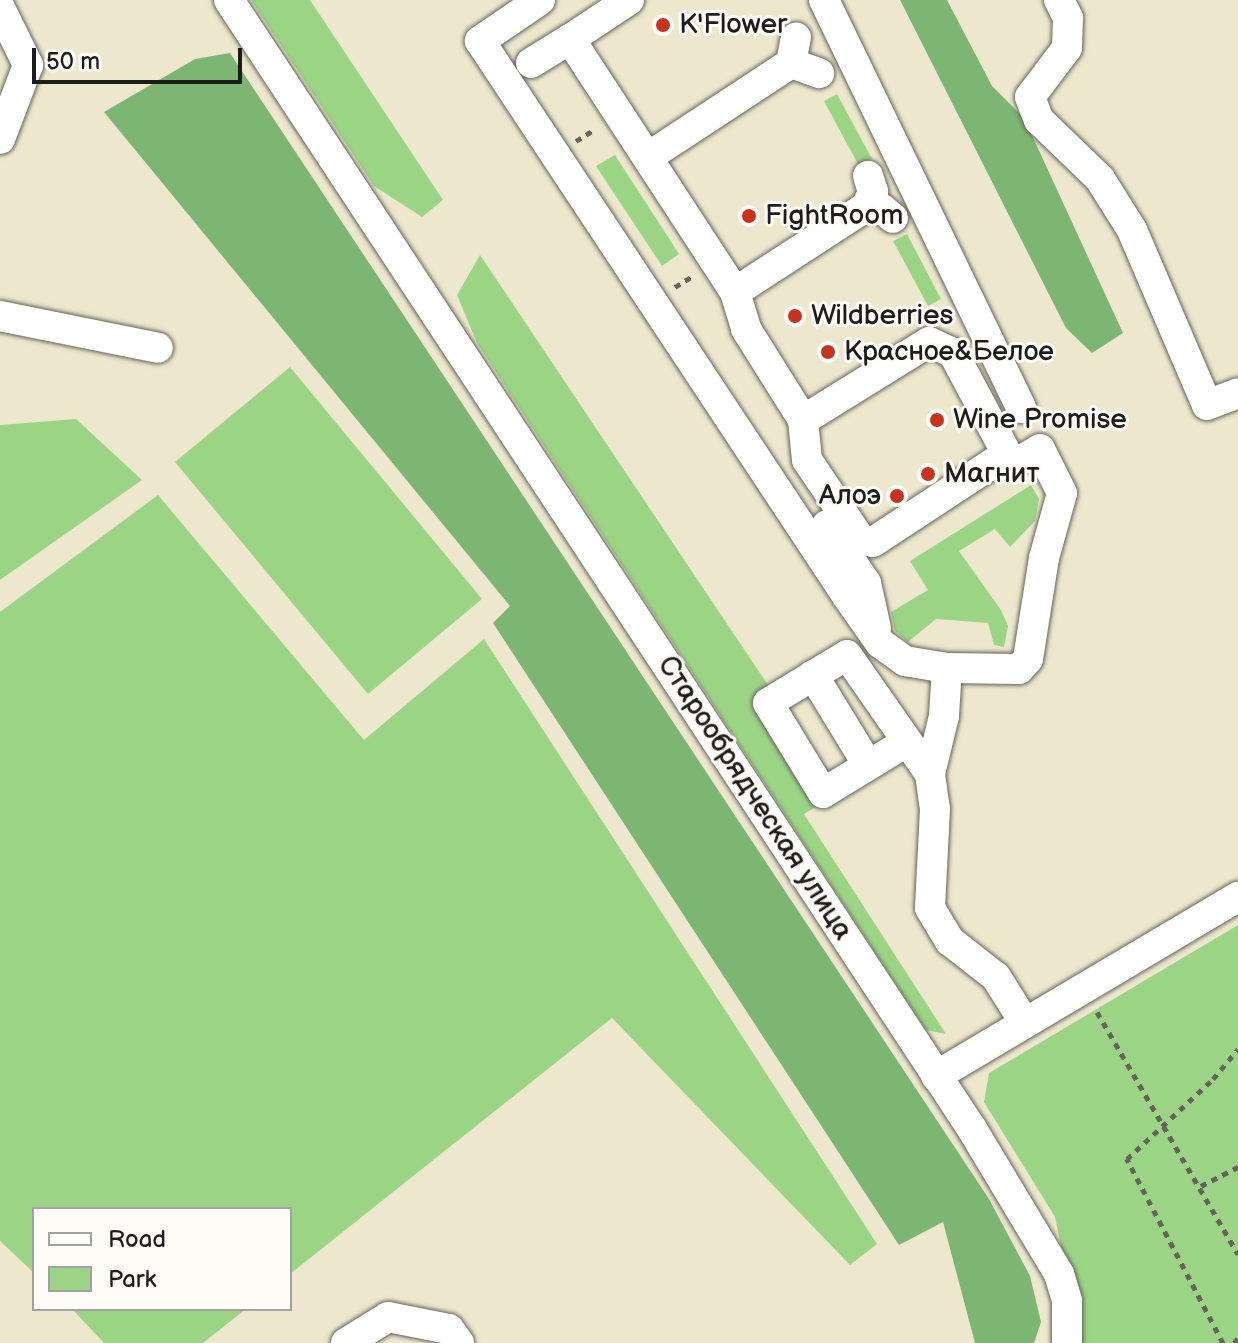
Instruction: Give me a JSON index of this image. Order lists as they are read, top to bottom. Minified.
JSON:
{"streets":{"street":["Старообрядческая улица"]},"places":["K'Flower","FightRoom","Wildberries","Красное&Белое","Wine Promise","Магнит","Алоэ"],"legend":["Road","Park"],"scale_bar":"50 m"}
